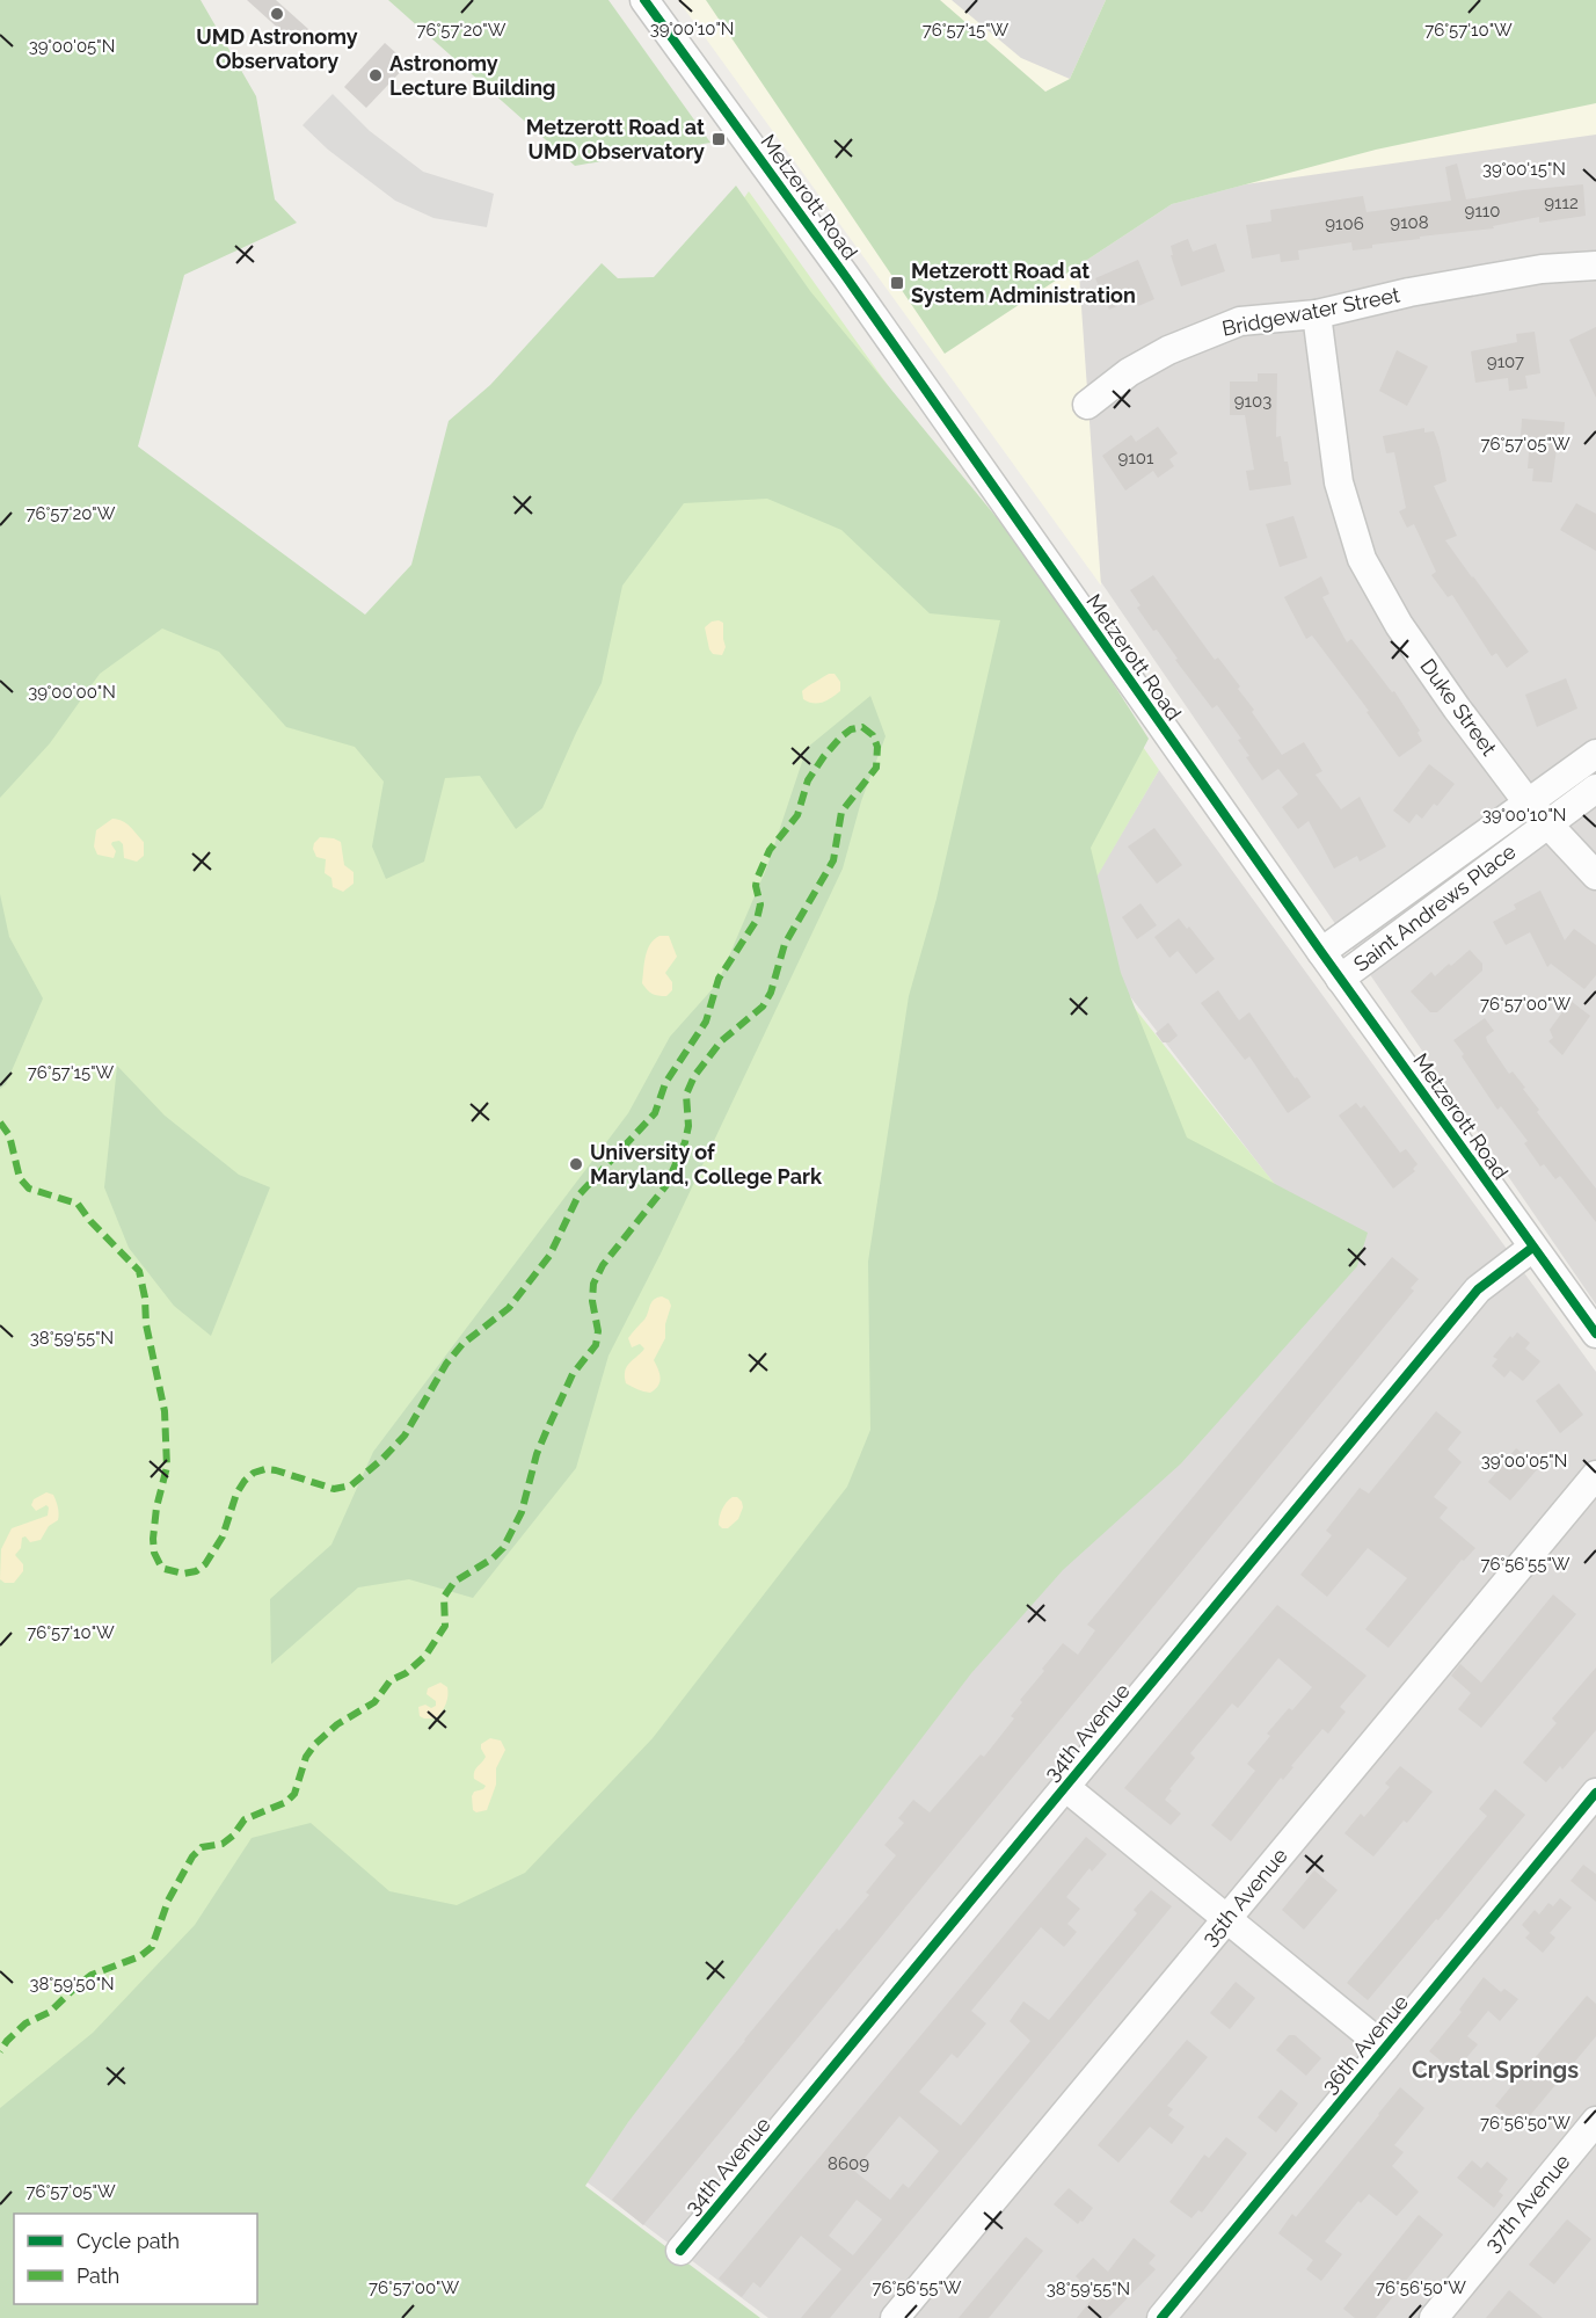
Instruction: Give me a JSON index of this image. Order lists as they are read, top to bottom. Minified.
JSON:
{"streets":{"street":["Metzerott Road","Bridgewater Street","Duke Street","Saint Andrews Place","34th Avenue","35th Avenue","36th Avenue","37th Avenue"]},"crossings":[["Metzerott Road","Saint Andrews Place"],["Metzerott Road","34th Avenue"],["Bridgewater Street","Duke Street"],["Duke Street","Saint Andrews Place"]],"districts":["Crystal Springs"],"places":{"other":["UMD Astronomy Observatory","Astronomy Lecture Building","University of Maryland, College Park"],"transit":["Metzerott Road at UMD Observatory","Metzerott Road at System Administration"]},"house_numbers":["9112","9110","9108","9106","9107","9103","9101","8609"],"legend":["Cycle path","Path"],"coordinates":["39°00'10\"N","76°57'20\"W","76°57'15\"W","76°57'10\"W","39°00'05\"N","39°00'15\"N","76°57'05\"W","39°00'00\"N","76°57'00\"W","38°59'55\"N","76°56'55\"W","38°59'50\"N","76°56'50\"W"]}
